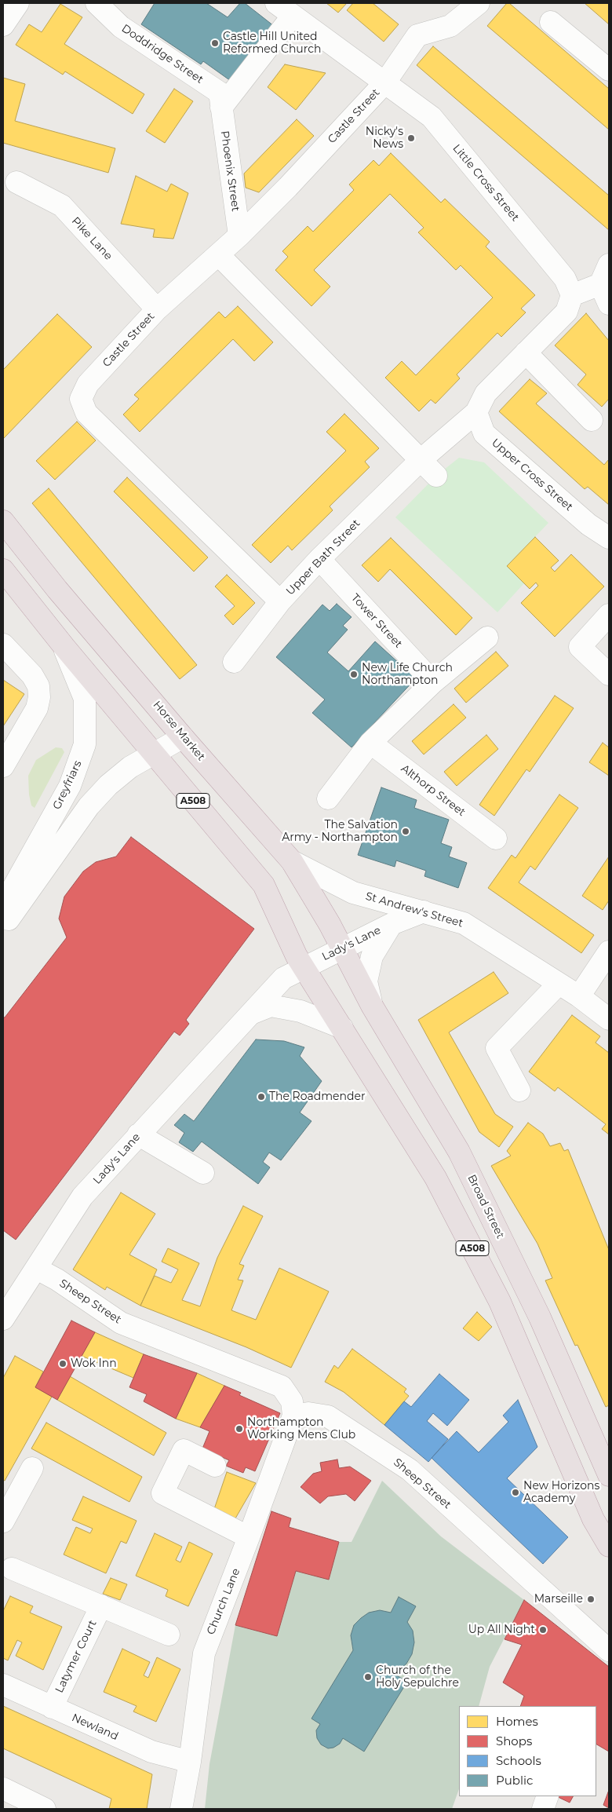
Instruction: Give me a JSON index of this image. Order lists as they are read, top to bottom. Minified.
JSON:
{"streets":{"highway":["Horse Market","A508","Broad Street"],"street":["Doddridge Street","Castle Street","Phoenix Street","Little Cross Street","Pike Lane","Upper Cross Street","Upper Bath Street","Tower Street","Greyfriars","Althorp Street","St Andrew's Street","Lady's Lane","Sheep Street","Church Lane","Latymer Court","Newland"]},"crossings":[["Doddridge Street","Phoenix Street"],["Castle Street","Phoenix Street"],["Castle Street","Little Cross Street"],["Castle Street","Pike Lane"],["Castle Street","Upper Bath Street"],["Little Cross Street","Upper Bath Street"],["Upper Cross Street","Upper Bath Street"],["Upper Bath Street","Tower Street"],["Horse Market","St Andrew's Street"],["Horse Market","Lady's Lane"],["Horse Market","Broad Street"],["Greyfriars","A508"],["A508","Lady's Lane"],["St Andrew's Street","Lady's Lane"],["St Andrew's Street","Broad Street"],["Lady's Lane","Broad Street"],["Lady's Lane","Sheep Street"],["Sheep Street","Church Lane"],["Church Lane","Newland"],["Latymer Court","Newland"]],"places":["Castle Hill United Reformed Church","Nicky's News","New Life Church Northampton","The Salvation Army - Northampton","The Roadmender","Wok Inn","Northampton Working Mens Club","New Horizons Academy","Marseille","Up All Night","Church of the Holy Sepulchre"],"legend":["Homes","Shops","Schools","Public"]}
